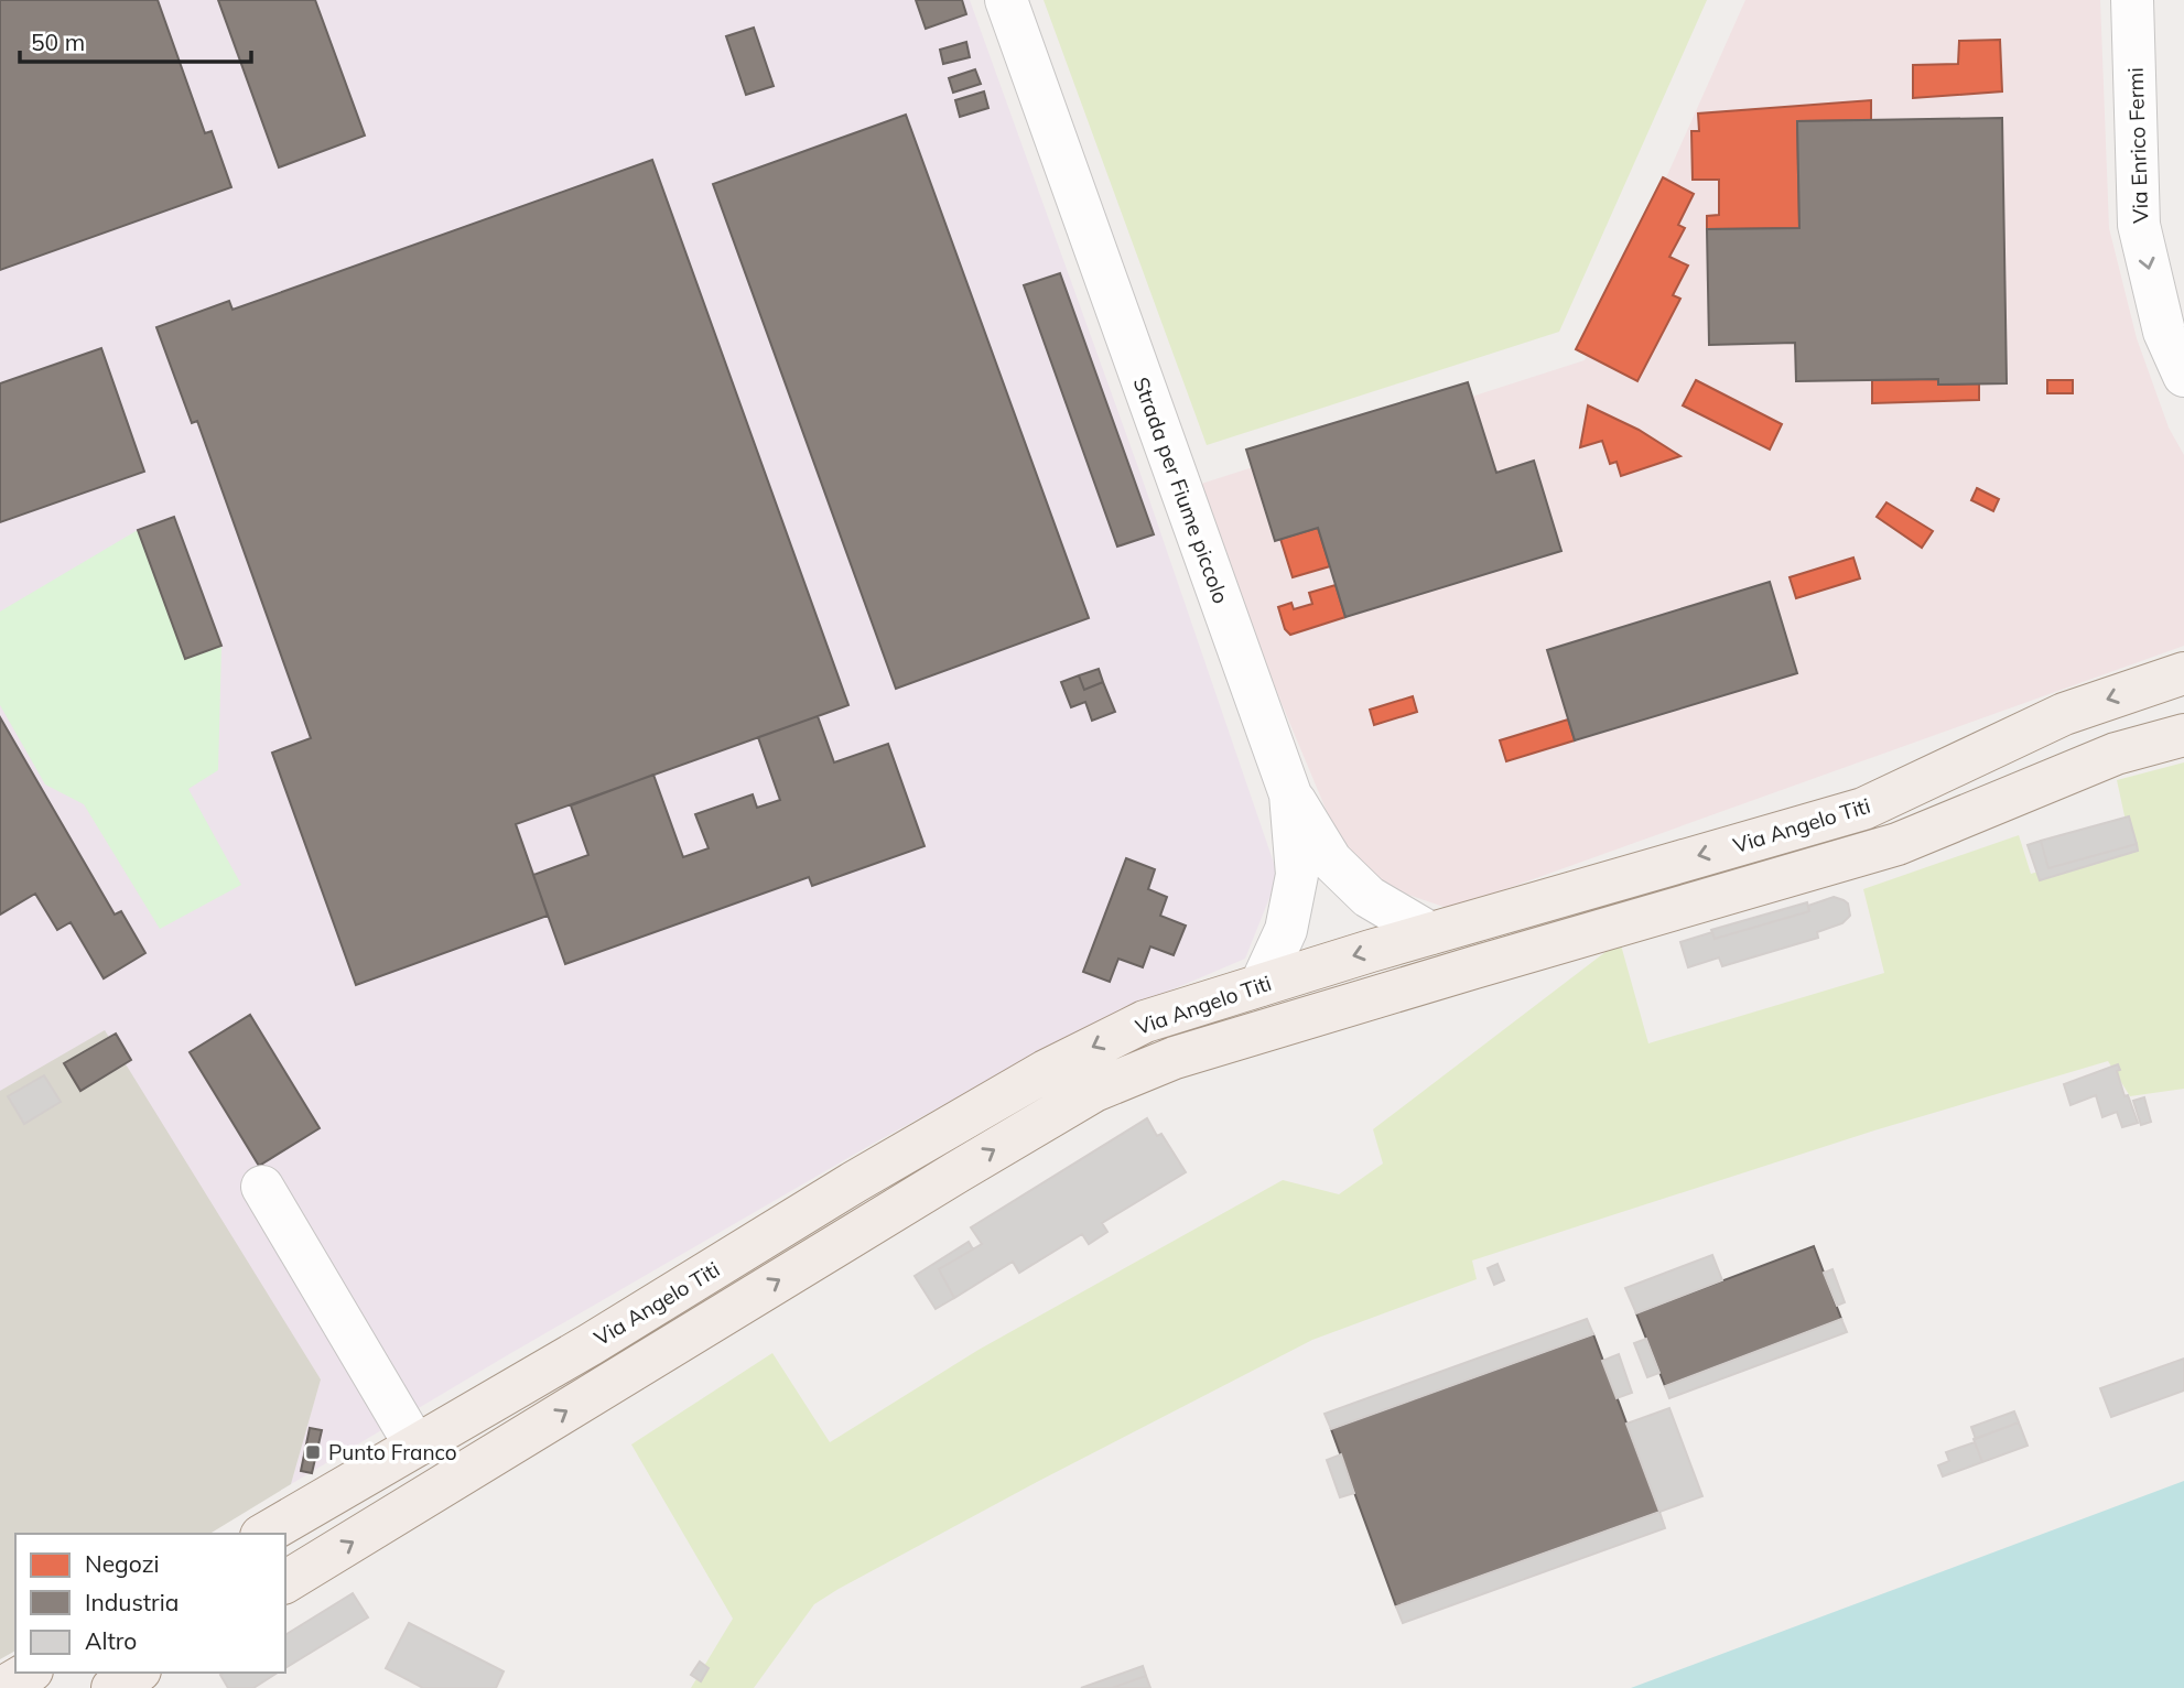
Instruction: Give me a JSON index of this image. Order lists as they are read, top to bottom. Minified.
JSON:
{"streets":{"main road":["Via Angelo Titi"],"street":["Via Enrico Fermi","Strada per Fiume piccolo"]},"crossings":[["Strada per Fiume piccolo","Via Angelo Titi"]],"one_way":["Via Enrico Fermi"],"places":{"transit":["Punto Franco"]},"legend":["Negozi","Industria","Altro"],"scale_bar":"50 m"}
